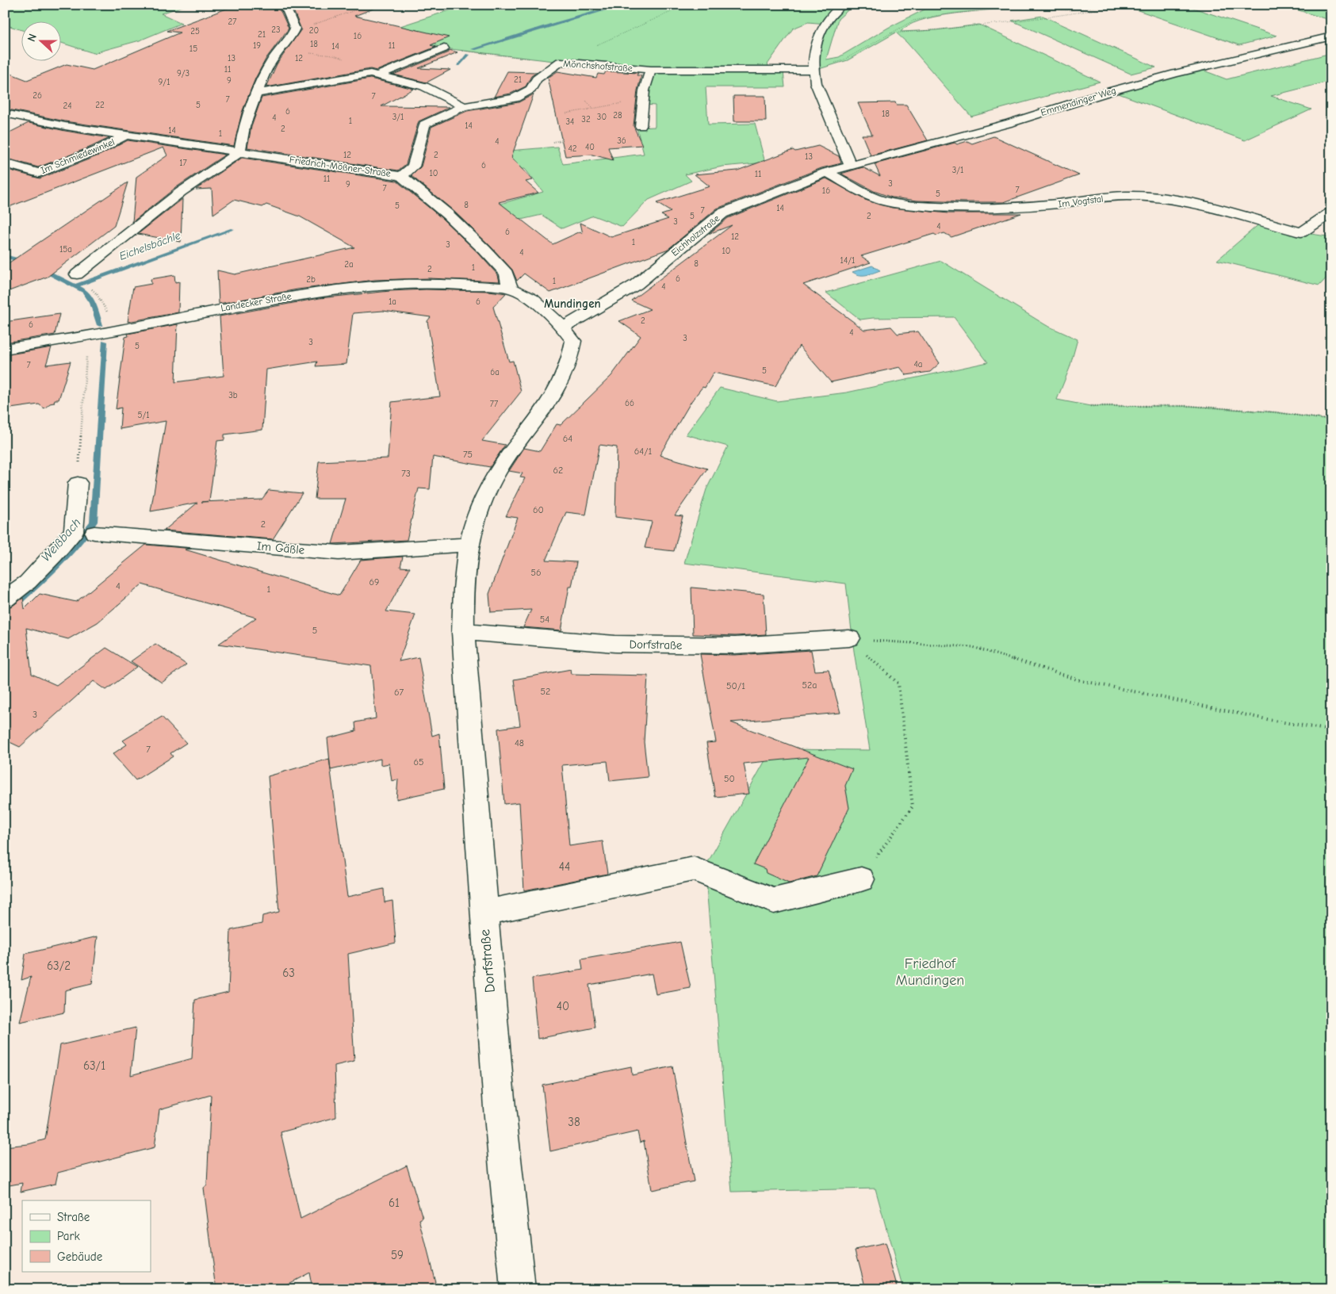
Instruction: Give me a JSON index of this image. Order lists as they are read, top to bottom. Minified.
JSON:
{"streets":{"street":["Mönchshofstraße","Emmendinger Weg","Im Schmiedewinkel","Friedrich-Mößner-Straße","Im Vogtstal","Eichholzstraße","Landecker Straße","Im Gäßle","Dorfstraße"]},"crossings":[["Mönchshofstraße","Friedrich-Mößner-Straße"],["Emmendinger Weg","Im Vogtstal"],["Emmendinger Weg","Eichholzstraße"],["Im Schmiedewinkel","Friedrich-Mößner-Straße"],["Friedrich-Mößner-Straße","Landecker Straße"],["Im Vogtstal","Eichholzstraße"],["Eichholzstraße","Dorfstraße"],["Im Gäßle","Dorfstraße"]],"districts":["Mundingen"],"water":["Eichelsbächle","Weißbach"],"parks":["Friedhof Mundingen"],"house_numbers":["27","23","20","25","21","16","18","19","11","14","15","13","12","11","9/3","21","9","9/1","26","7","7","22","5","24","6","18","28","3/1","30","4","32","1","34","14","2","14","1","36","4","40","42","12","2","13","17","6","3/1","10","11","11","3","9","7","7","16","5","8","5","14","7","5","2","3","4","6","12","1","3","15a","10","4","14/1","8","2a","1","2","6","2b","1","4","1a","6","2","6","4","3","3","5","4a","7","5","6a","3b","66","77","5/1","64","64/1","75","62","73","60","2","56","69","4","1","54","5","52a","50/1","52","67","3","48","7","65","50","44","63/2","63","40","63/1","38","61","59"],"legend":["Straße","Park","Gebäude"],"north":"left"}
